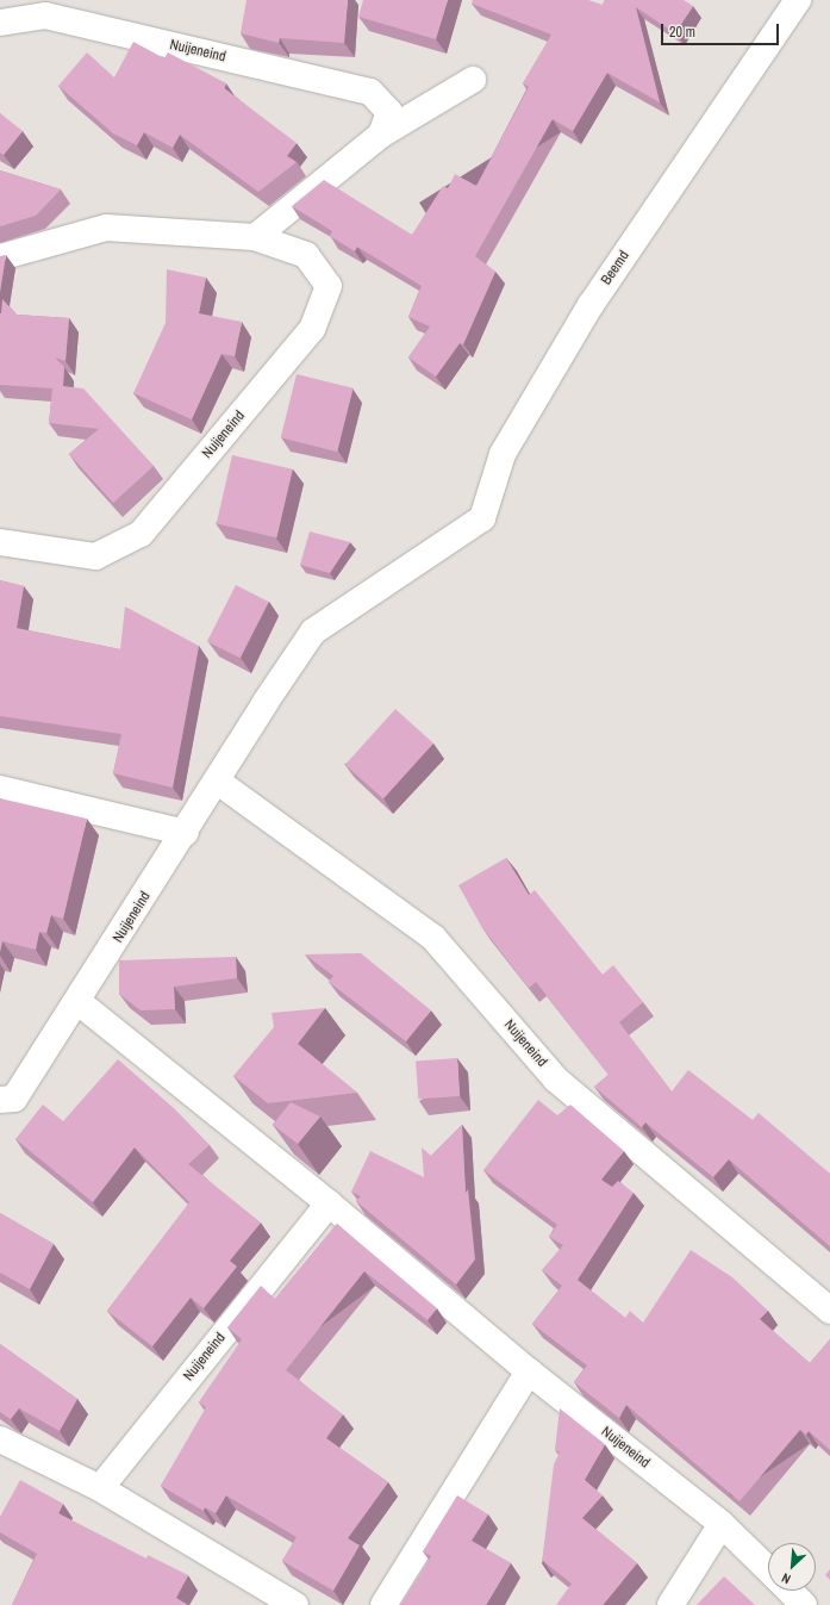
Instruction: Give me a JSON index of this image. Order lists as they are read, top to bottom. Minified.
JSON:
{"streets":{"street":["Nuijeneind","Beemd"]},"crossings":[["Nuijeneind","Beemd"]],"scale_bar":"20 m","north":"bottom left"}
